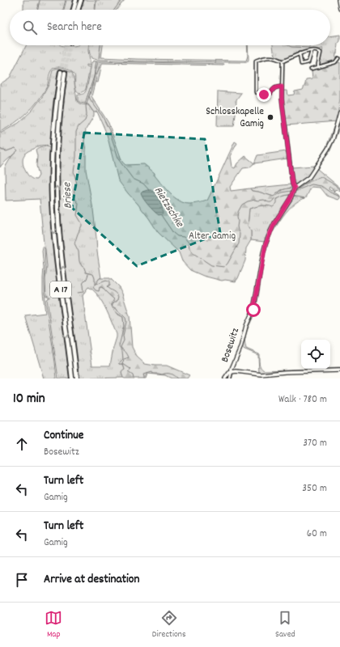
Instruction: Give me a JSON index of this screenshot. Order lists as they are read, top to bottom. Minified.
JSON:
{"streets":{"highway":["A 17"],"street":["Bosewitz"]},"water":["Briese","Rietzschke"],"parks":["Alter Gamig"],"places":["Schlosskapelle Gamig"],"page":{"search":"Search here","heading":["10 min","Walk · 780 m"],"list":[["Continue","Bosewitz","370 m"],["Turn left","Gamig","350 m"],["Turn left","Gamig","60 m"],"Arrive at destination"],"nav":["Map","Directions","Saved"]}}
